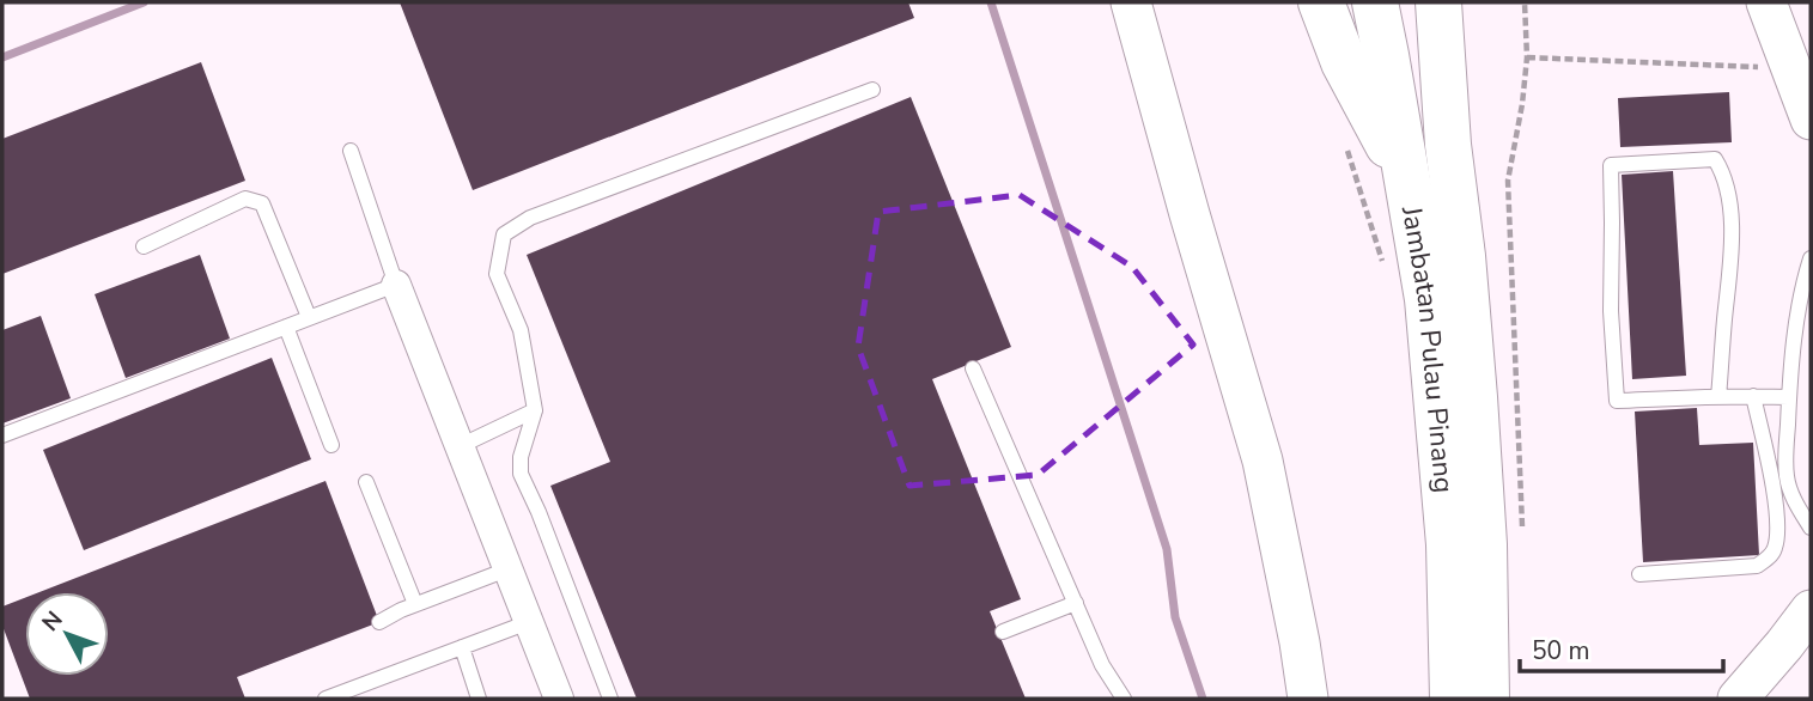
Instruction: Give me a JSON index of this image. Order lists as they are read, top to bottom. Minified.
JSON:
{"streets":{"highway":["Jambatan Pulau Pinang"]},"scale_bar":"50 m","north":"top left"}
